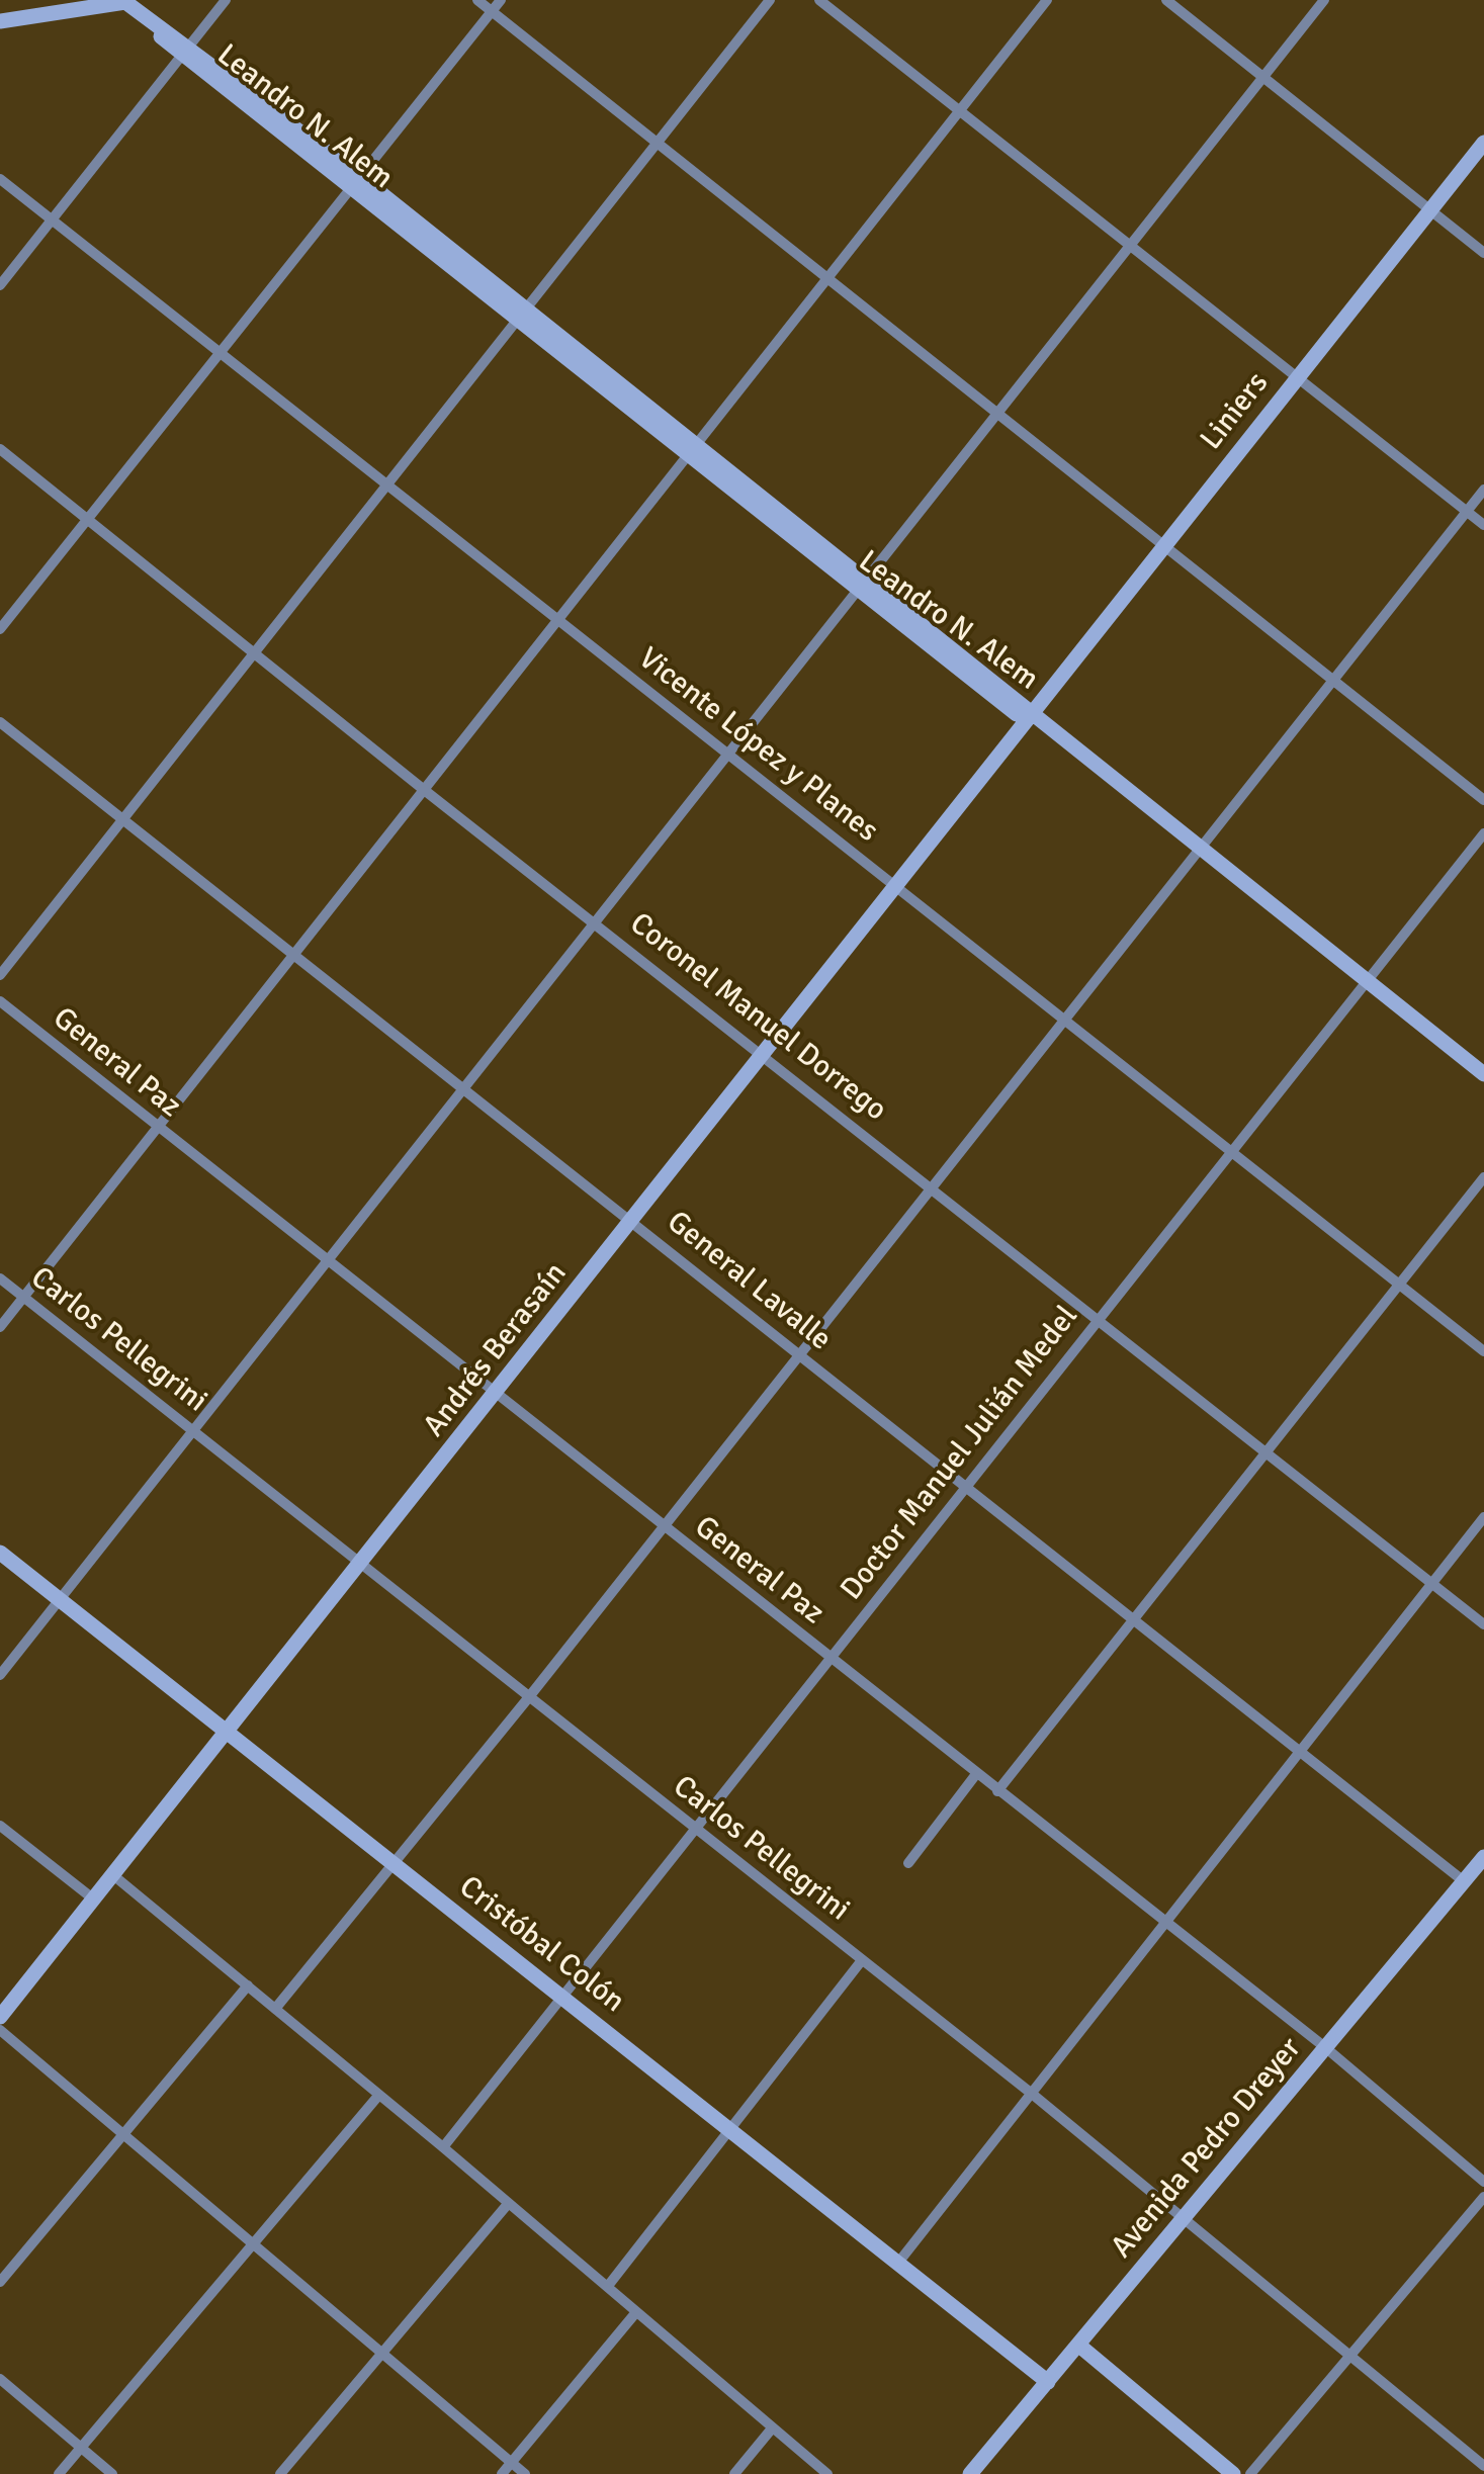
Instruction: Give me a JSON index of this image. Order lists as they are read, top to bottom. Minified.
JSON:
{"streets":{"street":["Leandro N. Alem","Liniers","Vicente López y Planes","Coronel Manuel Dorrego","General Paz","General Lavalle","Carlos Pellegrini","Andrés Berasaín","Doctor Manuel Julián Medel","Cristóbal Colón","Avenida Pedro Dreyer"]},"crossings":[["Leandro N. Alem","Liniers"],["Leandro N. Alem","Andrés Berasaín"],["Leandro N. Alem","Doctor Manuel Julián Medel"],["Liniers","Andrés Berasaín"],["Vicente López y Planes","Andrés Berasaín"],["Vicente López y Planes","Doctor Manuel Julián Medel"],["Coronel Manuel Dorrego","Andrés Berasaín"],["Coronel Manuel Dorrego","Doctor Manuel Julián Medel"],["General Paz","Andrés Berasaín"],["General Paz","Doctor Manuel Julián Medel"],["General Paz","Avenida Pedro Dreyer"],["General Lavalle","Andrés Berasaín"],["General Lavalle","Doctor Manuel Julián Medel"],["General Lavalle","Avenida Pedro Dreyer"],["Carlos Pellegrini","Andrés Berasaín"],["Carlos Pellegrini","Doctor Manuel Julián Medel"],["Carlos Pellegrini","Avenida Pedro Dreyer"],["Andrés Berasaín","Cristóbal Colón"],["Doctor Manuel Julián Medel","Cristóbal Colón"],["Cristóbal Colón","Avenida Pedro Dreyer"]]}
